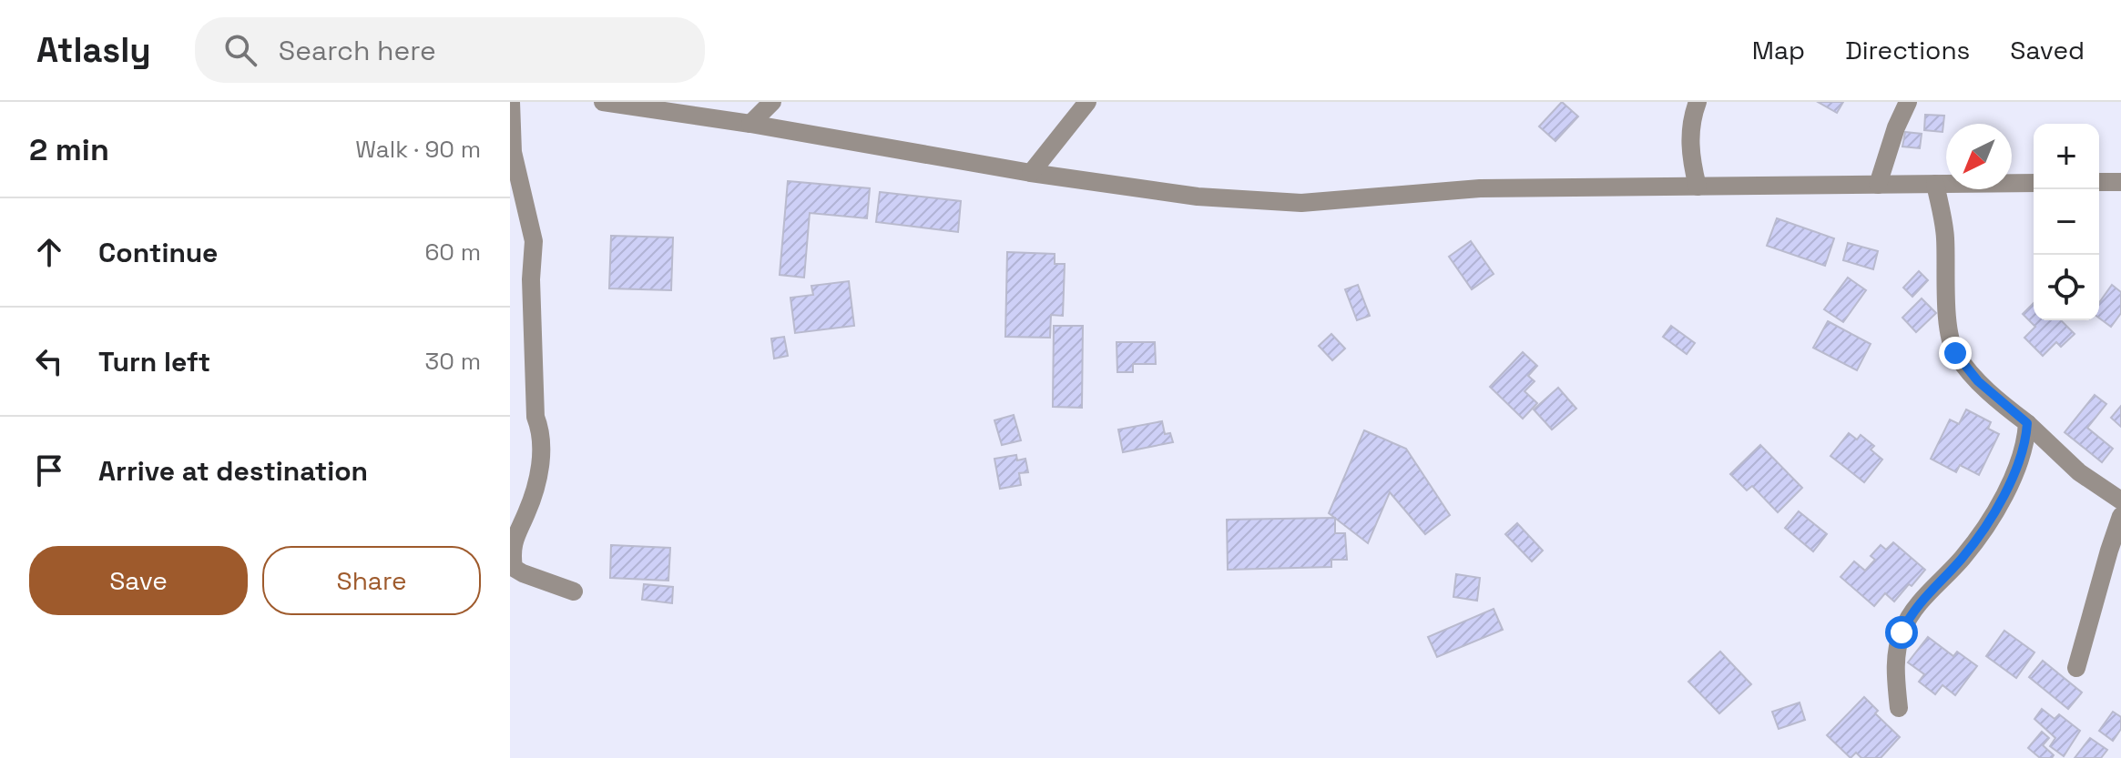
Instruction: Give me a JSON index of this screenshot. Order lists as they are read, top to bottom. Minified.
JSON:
{"north":"bottom left","page":{"header":"Atlasly","search":"Search here","nav":["Map","Directions","Saved"],"heading":["2 min","Walk · 90 m"],"map_buttons":["+","−"],"list":[["Continue","60 m"],["Turn left","30 m"],"Arrive at destination"],"buttons":["Save","Share"]}}
